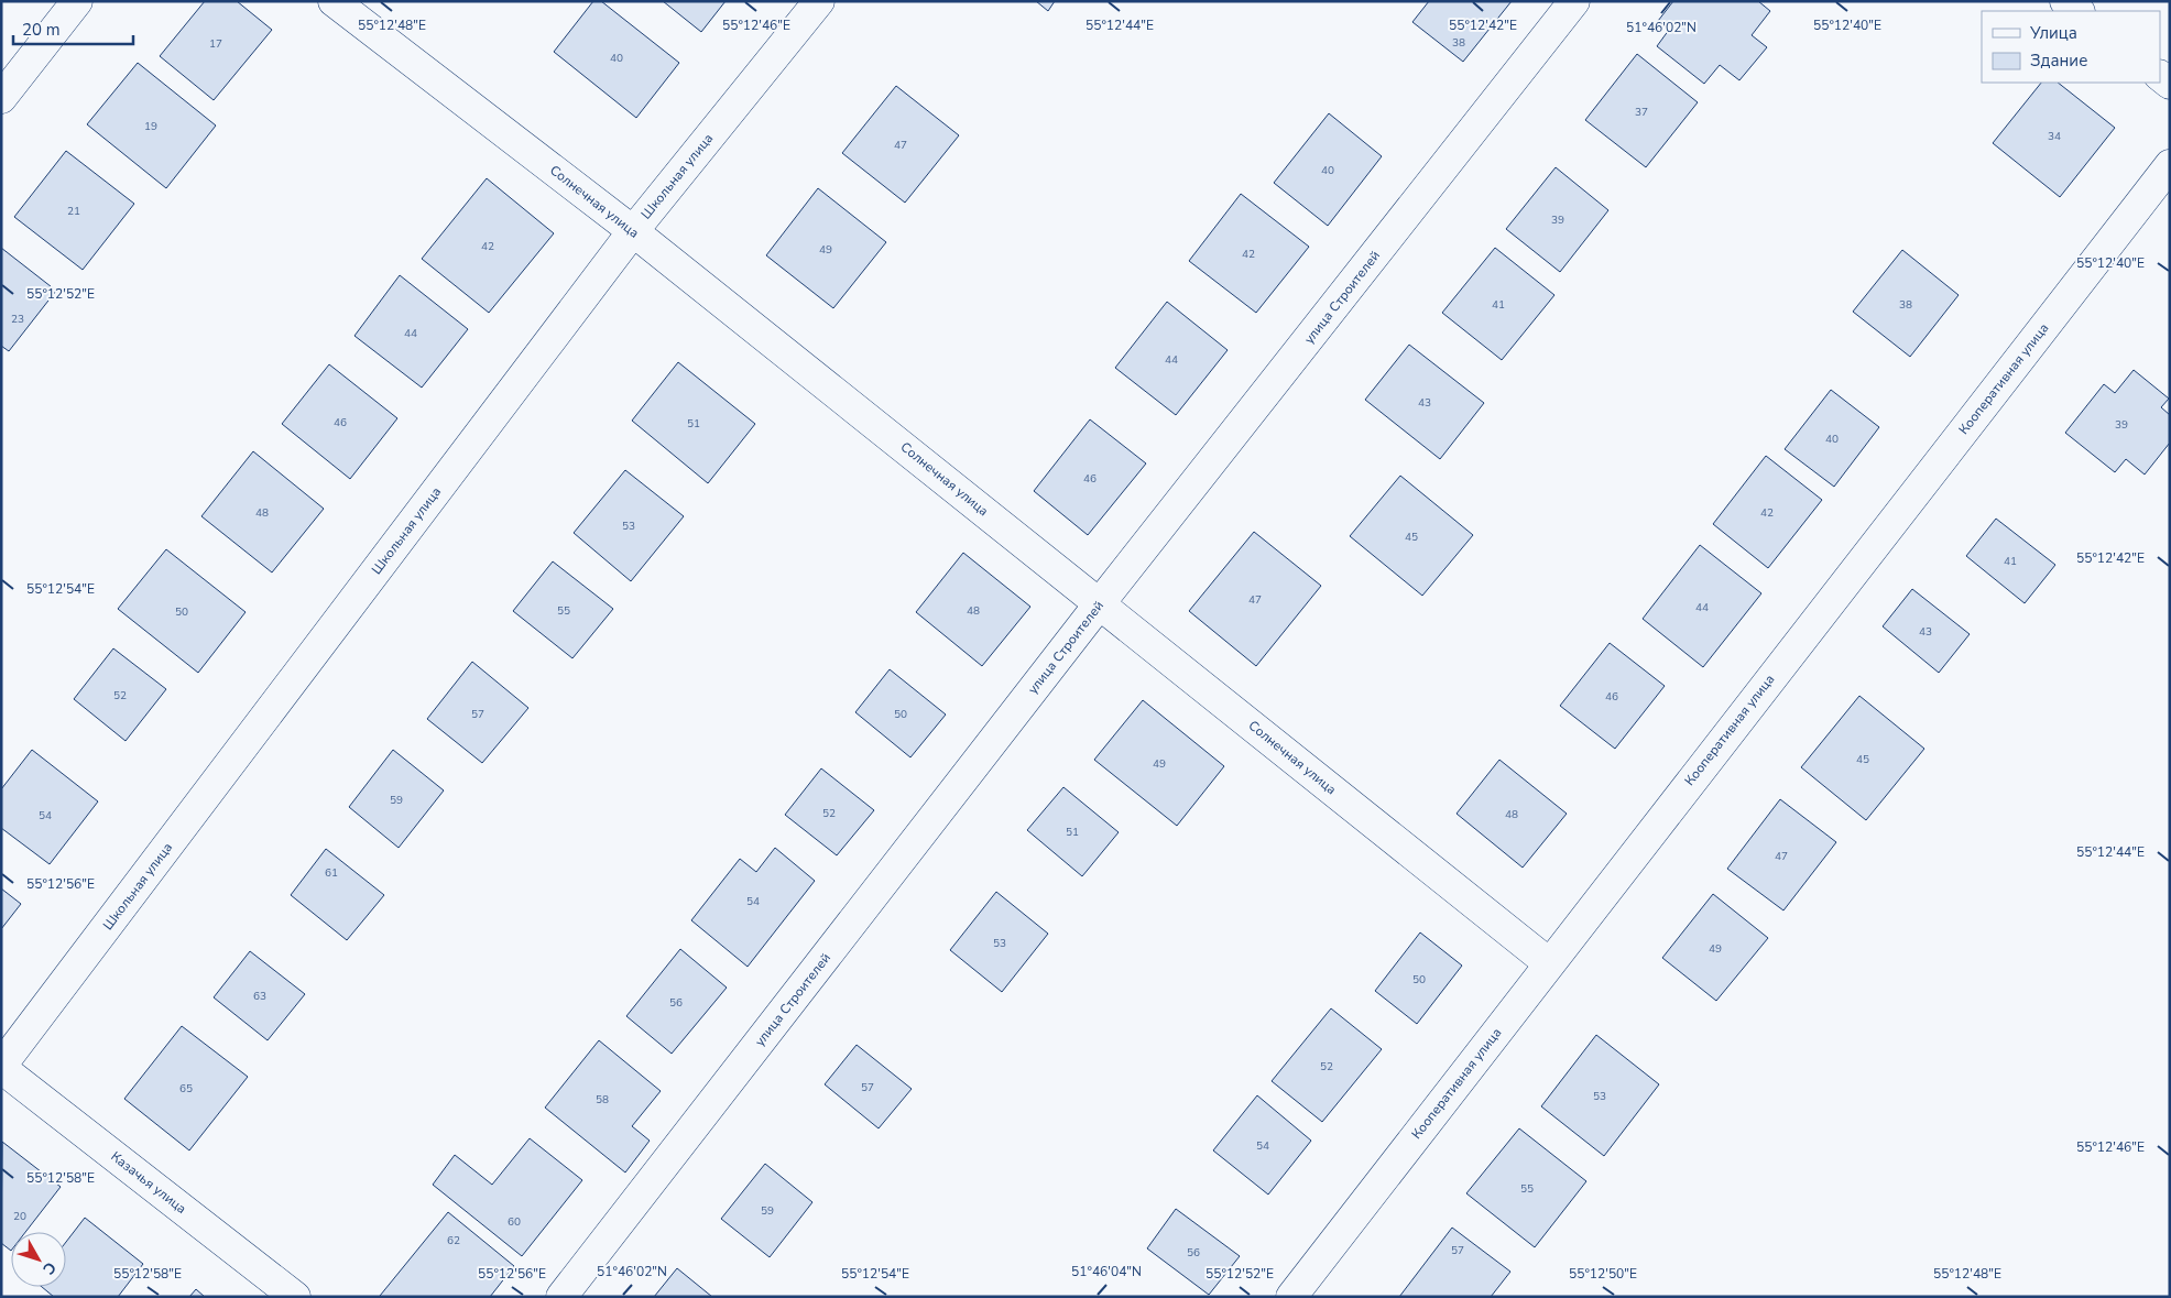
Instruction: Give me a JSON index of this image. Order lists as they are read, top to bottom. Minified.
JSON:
{"streets":{"street":["Школьная улица","Солнечная улица","улица Строителей","Кооперативная улица","Казачья улица"]},"crossings":[["Школьная улица","Солнечная улица"],["Школьная улица","Казачья улица"],["Солнечная улица","улица Строителей"],["Солнечная улица","Кооперативная улица"]],"house_numbers":["38","17","40","37","19","34","47","40","21","39","42","49","42","41","38","23","44","44","43","46","51","39","40","46","48","42","53","45","41","47","44","55","48","50","43","52","46","57","50","45","49","59","52","48","54","51","47","61","54","53","49","50","63","56","52","57","65","53","58","54","55","59","20","60","62","57","56"],"legend":["Улица","Здание"],"scale_bar":"20 m","north":"bottom right","coordinates":["55°12'42\"E","55°12'48\"E","55°12'46\"E","55°12'44\"E","55°12'40\"E","51°46'02\"N","55°12'52\"E","55°12'54\"E","55°12'56\"E","55°12'58\"E","51°46'04\"N","55°12'50\"E"]}
